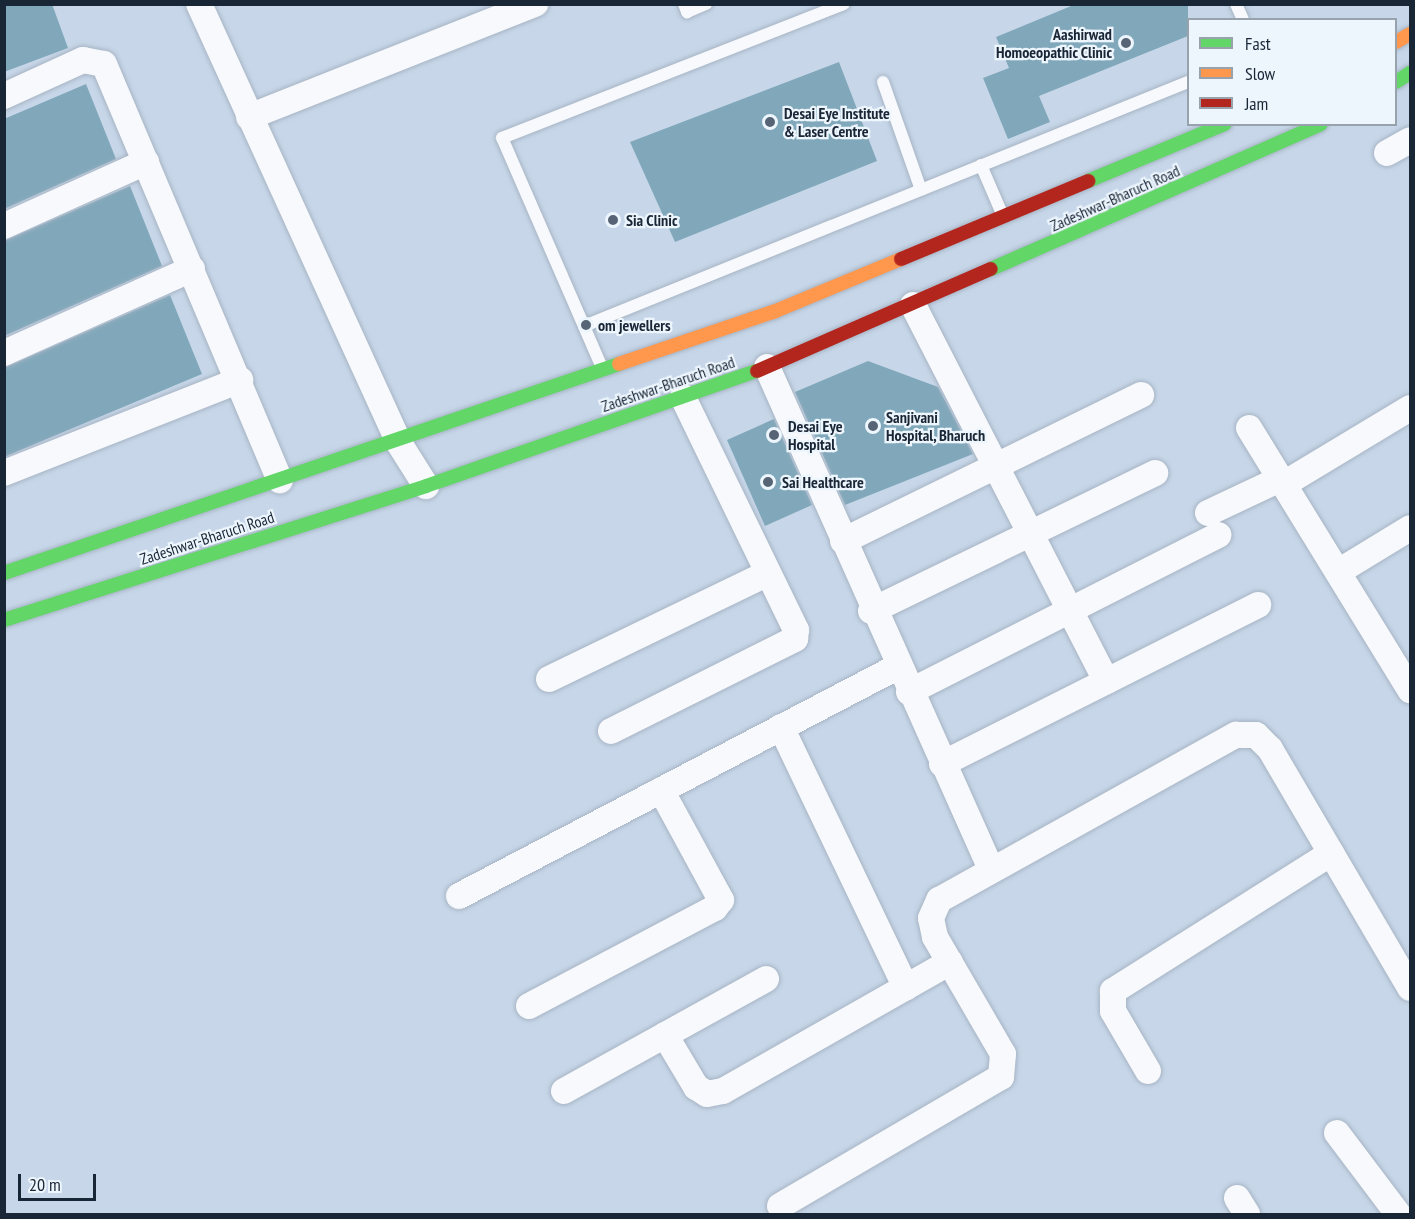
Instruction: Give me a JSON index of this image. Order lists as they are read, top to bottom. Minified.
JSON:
{"streets":{"main road":["Zadeshwar-Bharuch Road"]},"places":["Aashirwad Homoeopathic Clinic","Desai Eye Institute & Laser Centre","Sia Clinic","om jewellers","Sanjivani Hospital, Bharuch","Desai Eye Hospital","Sai Healthcare"],"legend":["Fast","Slow","Jam"],"scale_bar":"20 m"}
